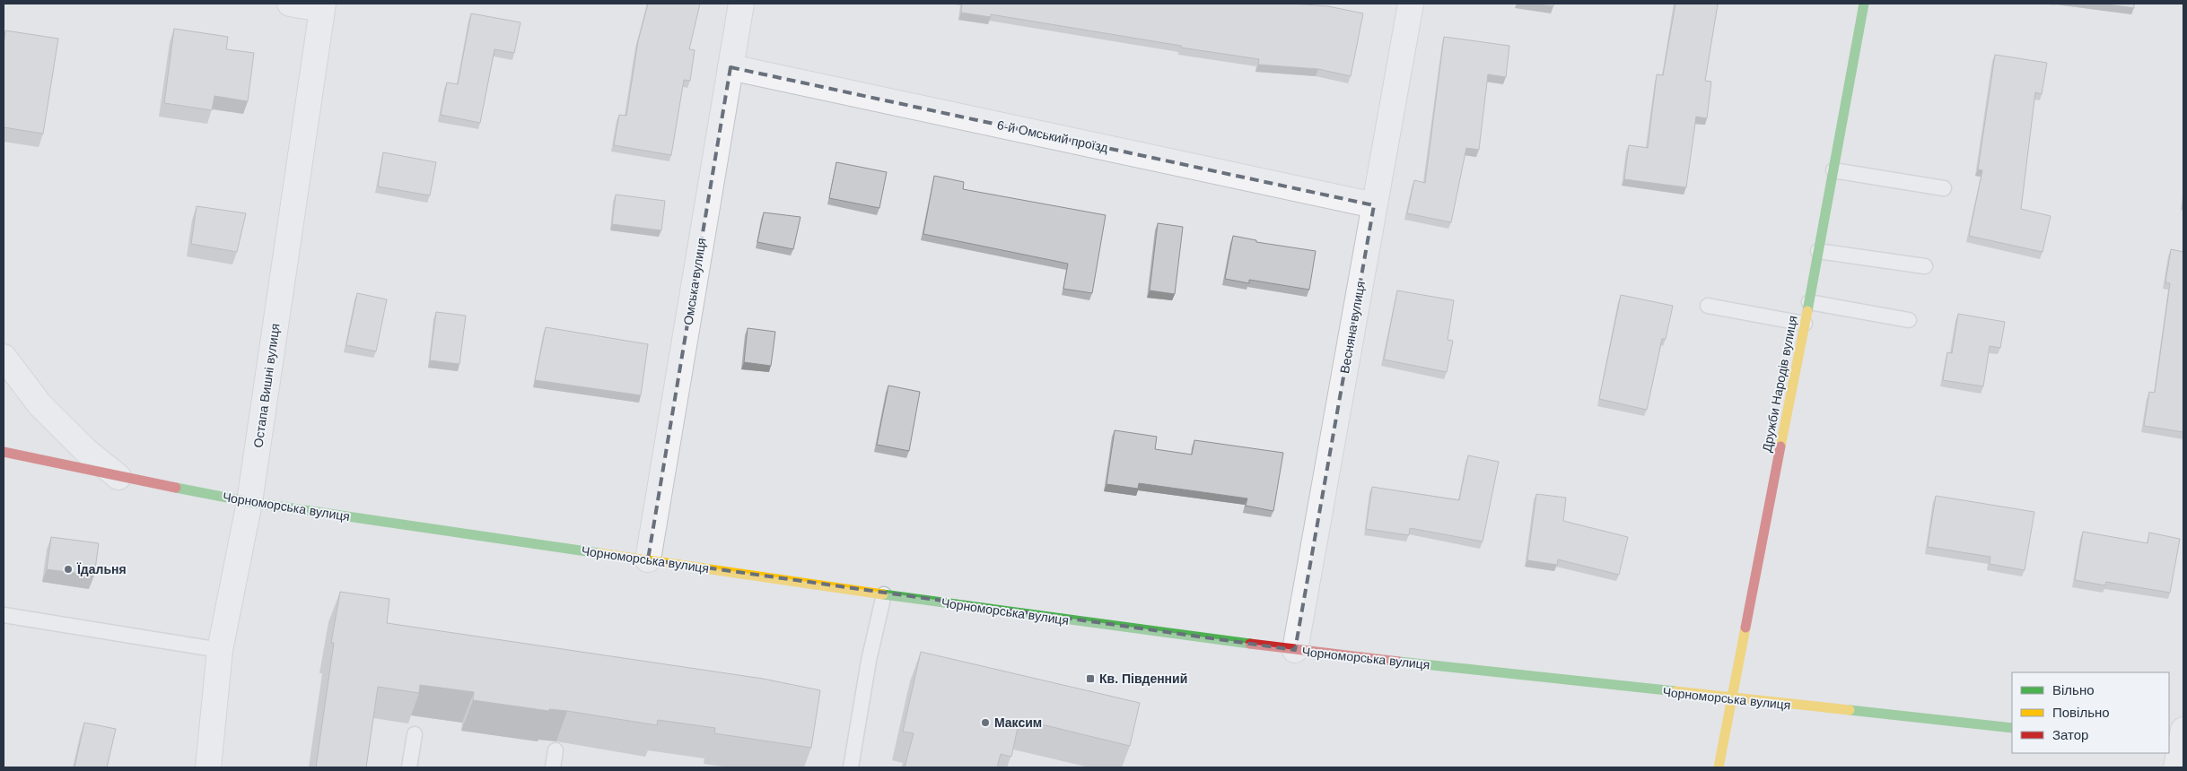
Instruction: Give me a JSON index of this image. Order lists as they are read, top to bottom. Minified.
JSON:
{"streets":{"street":["6-й Омський проїзд","Омська вулиця","Весняна вулиця","Дружби Народів вулиця","Остапа Вишні вулиця","Чорноморська вулиця"]},"crossings":[["6-й Омський проїзд","Омська вулиця"],["6-й Омський проїзд","Весняна вулиця"],["Омська вулиця","Чорноморська вулиця"],["Весняна вулиця","Чорноморська вулиця"],["Дружби Народів вулиця","Чорноморська вулиця"],["Остапа Вишні вулиця","Чорноморська вулиця"]],"places":{"other":["Їдальня","Максим"],"transit":["Кв. Південний"]},"legend":["Вільно","Повільно","Затор"]}
